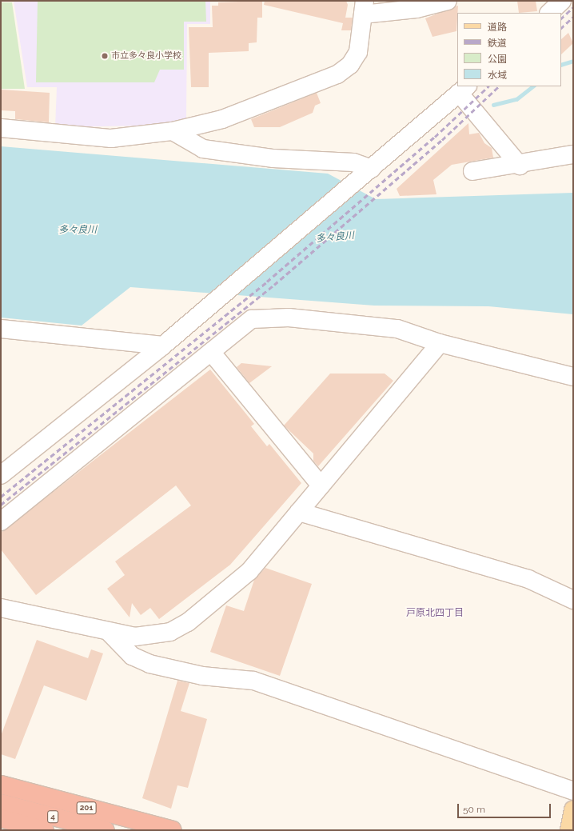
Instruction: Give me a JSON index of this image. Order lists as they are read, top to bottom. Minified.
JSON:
{"streets":{"highway":["201","4"]},"districts":["戸原北四丁目"],"water":["多々良川"],"places":["市立多々良小学校"],"legend":["道路","鉄道","公園","水域"],"scale_bar":"50 m"}
